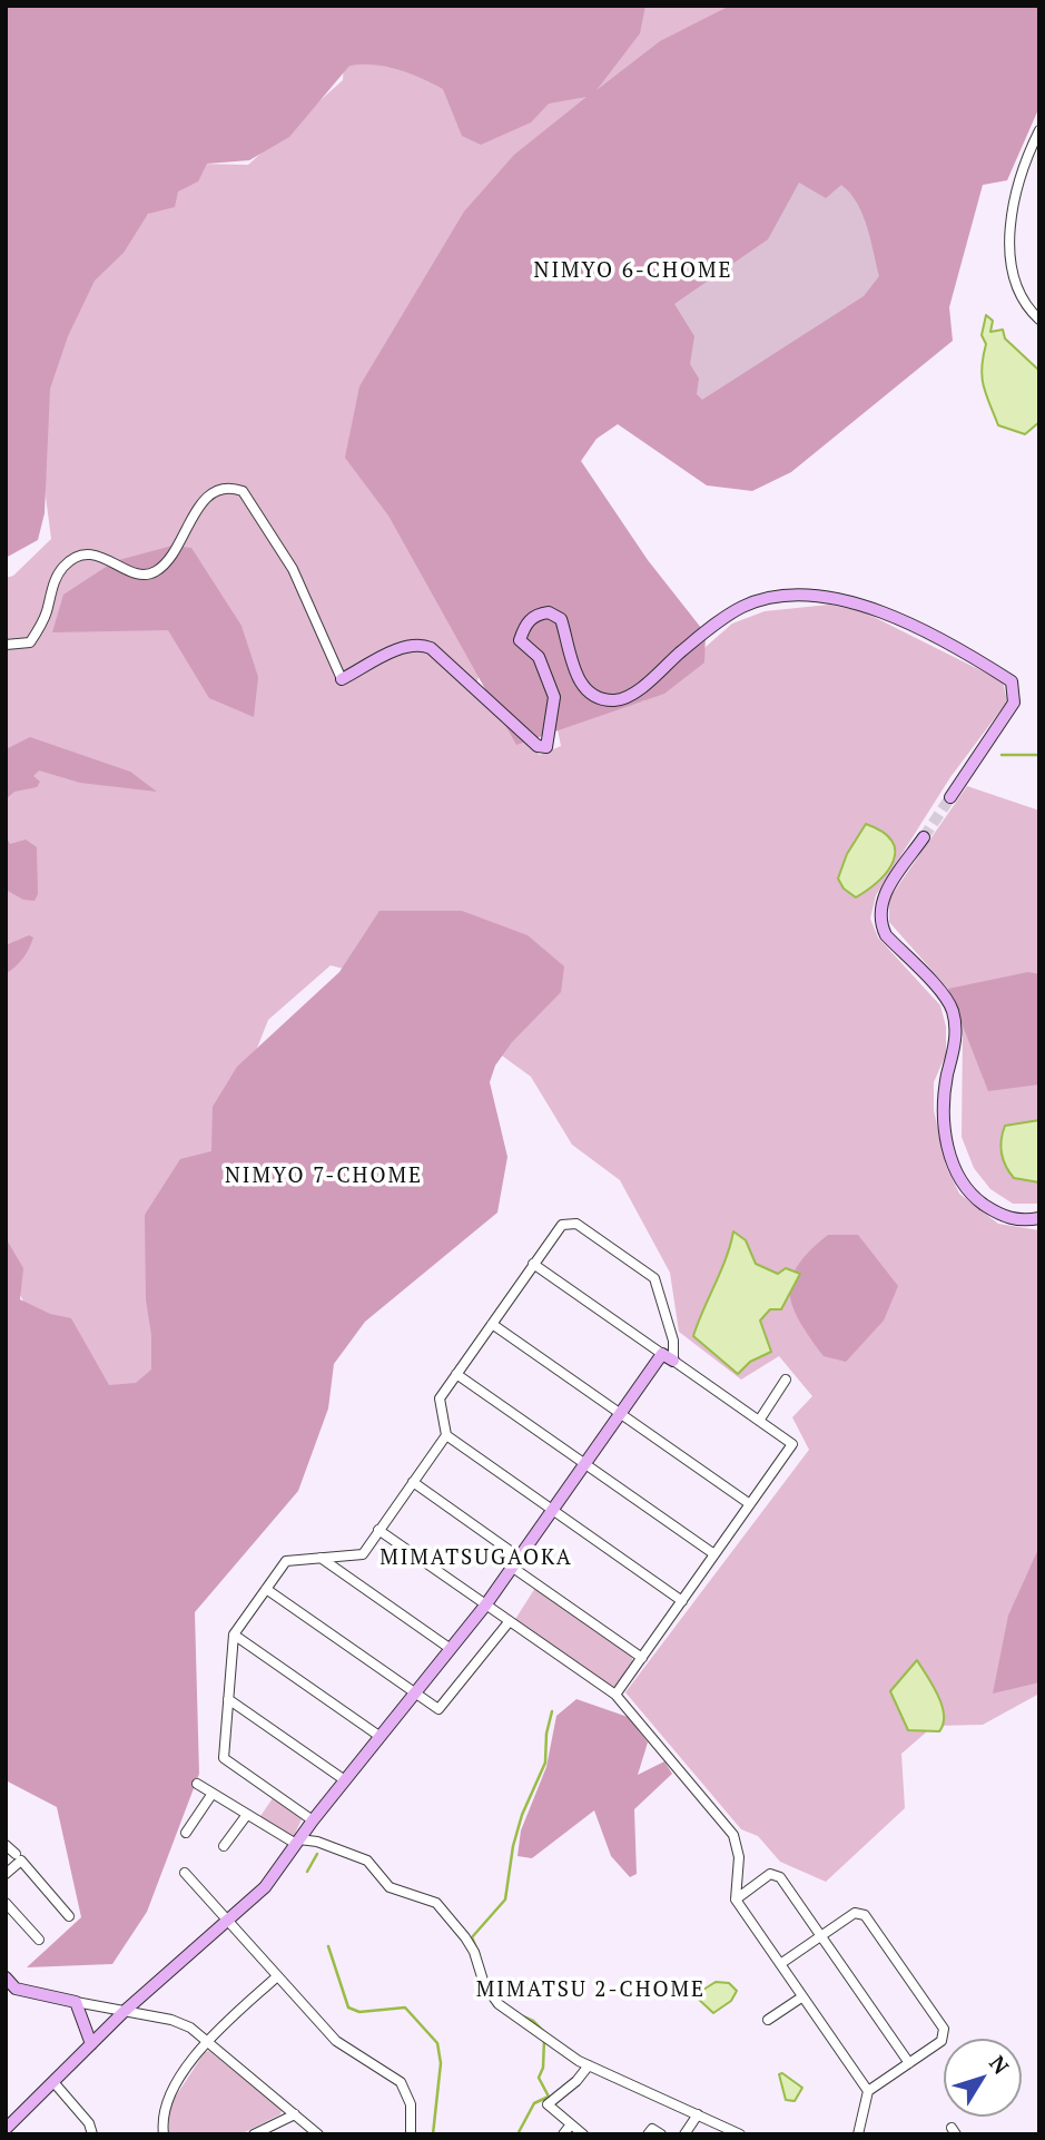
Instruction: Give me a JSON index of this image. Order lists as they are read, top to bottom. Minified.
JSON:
{"districts":["NIMYO 6-CHOME","NIMYO 7-CHOME","MIMATSUGAOKA","MIMATSU 2-CHOME"],"north":"top right"}
